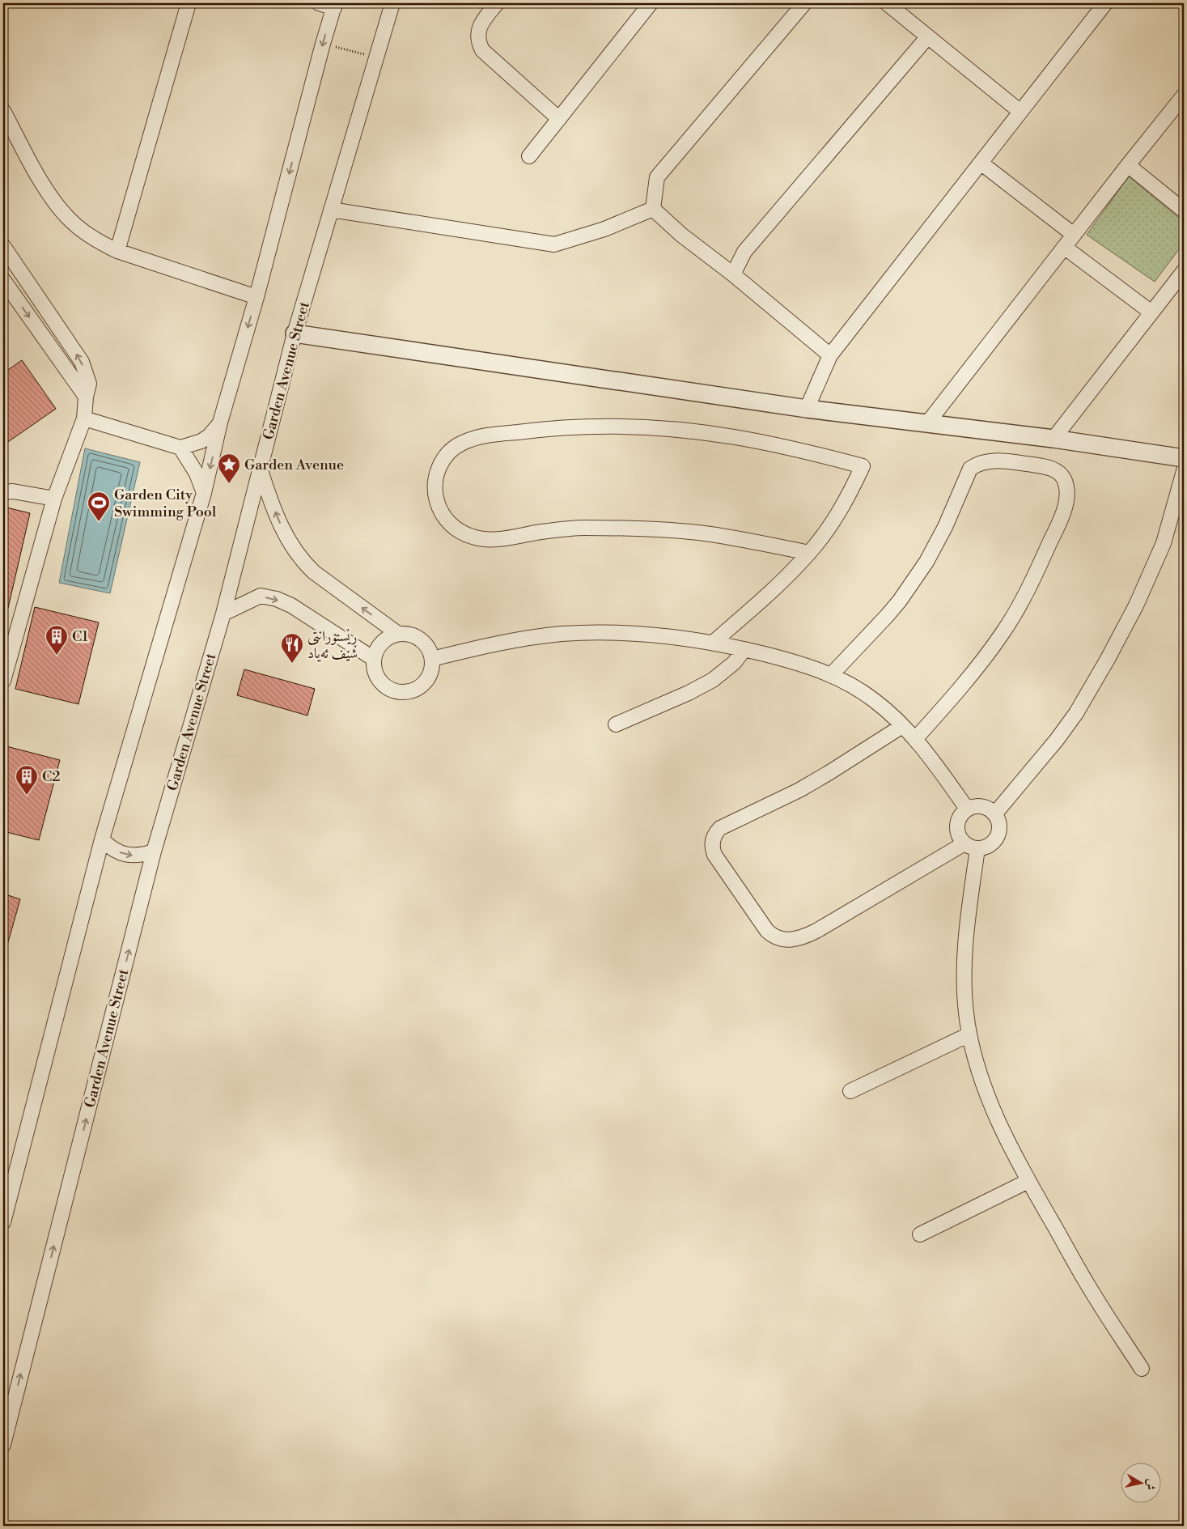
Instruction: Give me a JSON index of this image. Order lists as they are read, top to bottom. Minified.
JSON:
{"streets":{"street":["Garden Avenue Street"]},"places":{"place":["Garden Avenue"],"sports":["Garden City Swimming Pool"],"building":["C1","C2"],"restaurant":["ڕێستۆرانتی شێف ئەیاد"]},"north":"right"}
